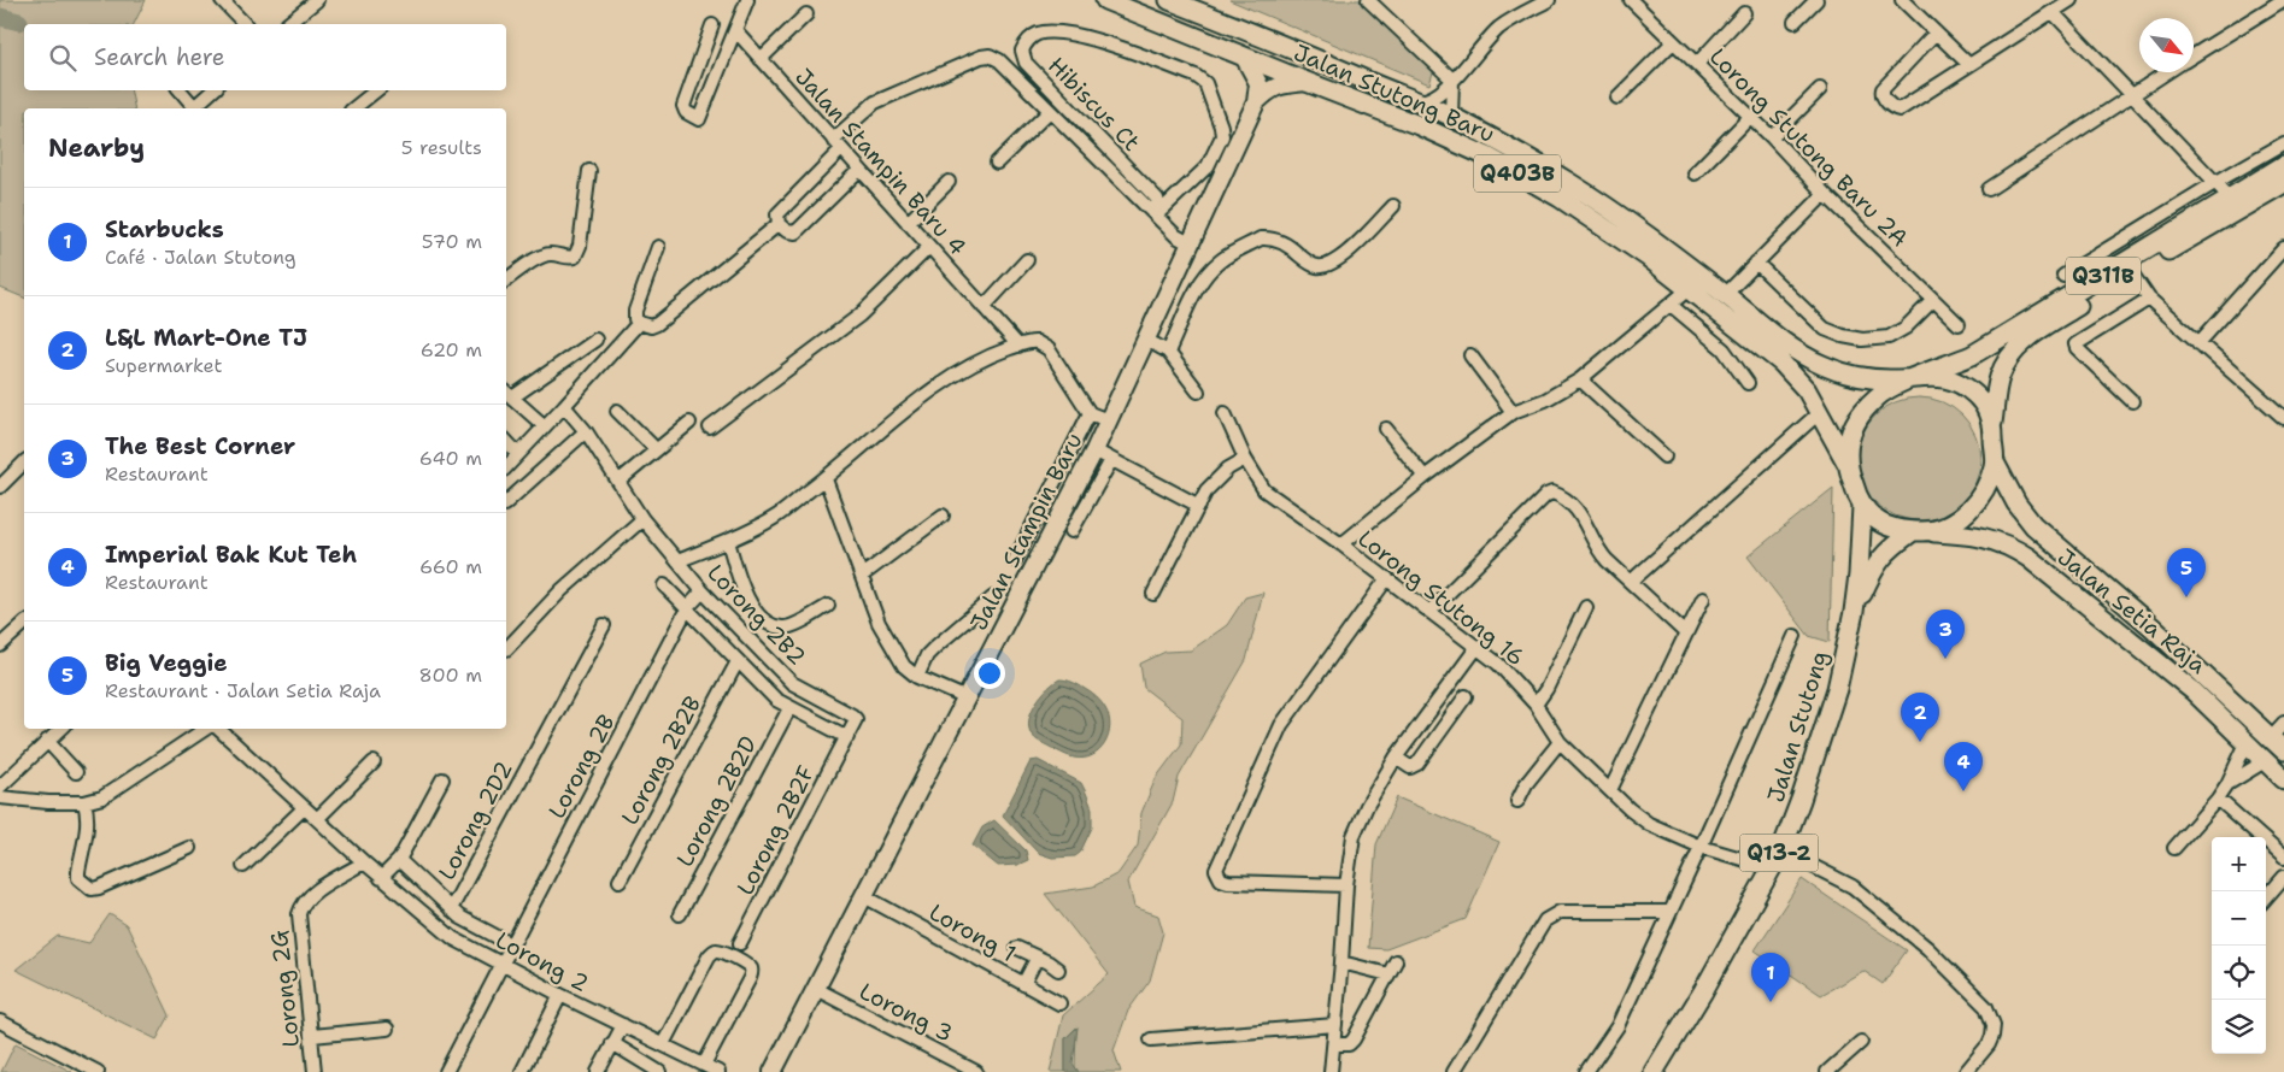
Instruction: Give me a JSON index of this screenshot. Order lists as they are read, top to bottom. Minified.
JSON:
{"streets":{"main road":["Jalan Stutong Baru","Q403B","Q311B","Jalan Setia Raja","Jalan Stutong","Q13-2"],"street":["Hibiscus Ct","Lorong Stutong Baru 2A","Jalan Stampin Baru 4","Jalan Stampin Baru","Lorong Stutong 16","Lorong 2B2","Lorong 2B2B","Lorong 2B","Lorong 2B2D","Lorong 2D2","Lorong 2B2F","Lorong 1","Lorong 2","Lorong 2G","Lorong 3"]},"crossings":[["Jalan Stutong Baru","Q311B"],["Jalan Stutong Baru","Jalan Stampin Baru"],["Jalan Stutong Baru","Jalan Setia Raja"],["Jalan Stutong Baru","Q13-2"],["Q311B","Jalan Setia Raja"],["Q311B","Q13-2"],["Jalan Stampin Baru","Lorong 1"],["Jalan Stampin Baru","Lorong 3"],["Lorong Stutong 16","Jalan Stutong"],["Jalan Setia Raja","Q13-2"],["Lorong 2B2","Lorong 2B"],["Lorong 2B2","Lorong 2B2F"],["Jalan Stutong","Q13-2"],["Lorong 2B","Lorong 2"],["Lorong 2","Lorong 2G"]],"north":"bottom right","page":{"search":"Search here","heading":["Nearby","5 results"],"list":[{"mark":"1","name":"Starbucks","note":"Café · Jalan Stutong","value":"570 m"},{"mark":"2","name":"L&L Mart-One TJ","note":"Supermarket","value":"620 m"},{"mark":"3","name":"The Best Corner","note":"Restaurant","value":"640 m"},{"mark":"4","name":"Imperial Bak Kut Teh","note":"Restaurant","value":"660 m"},{"mark":"5","name":"Big Veggie","note":"Restaurant · Jalan Setia Raja","value":"800 m"}],"pins":["5","3","2","4","1"],"map_buttons":["+","−"]}}
